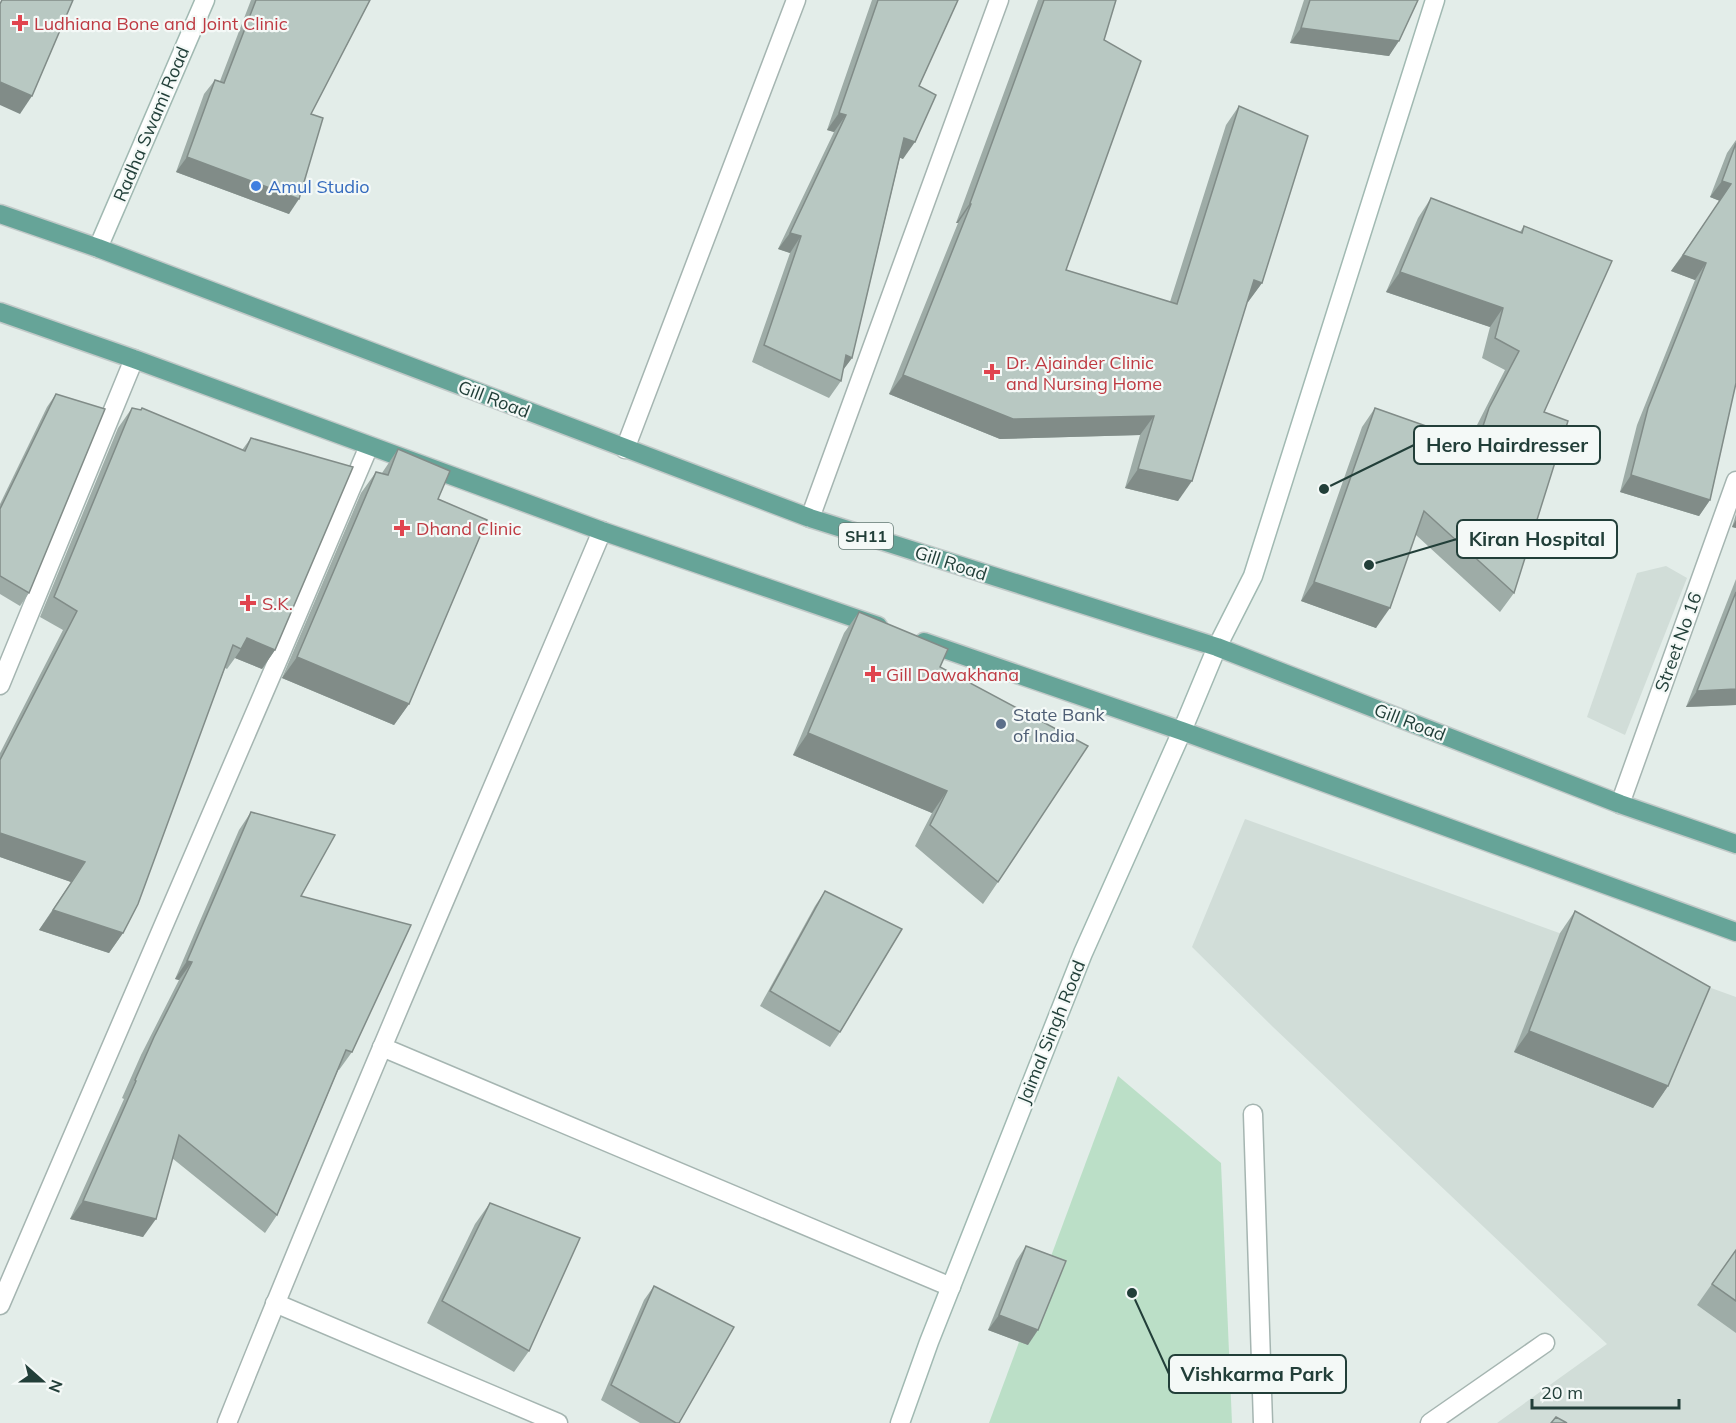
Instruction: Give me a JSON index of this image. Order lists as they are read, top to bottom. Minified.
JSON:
{"streets":{"main road":["Gill Road","SH11"],"street":["Radha Swami Road","Street No 16","Jaimal Singh Road"]},"crossings":[["Radha Swami Road","Gill Road"],["Gill Road","Street No 16"],["Gill Road","Jaimal Singh Road"]],"places":{"health":["Ludhiana Bone and Joint Clinic","Dr. Ajainder Clinic and Nursing Home","Dhand Clinic","S.K.","Gill Dawakhana"],"other":["Amul Studio","Hero Hairdresser","Kiran Hospital","State Bank of India","Vishkarma Park"]},"scale_bar":"20 m","north":"right"}
